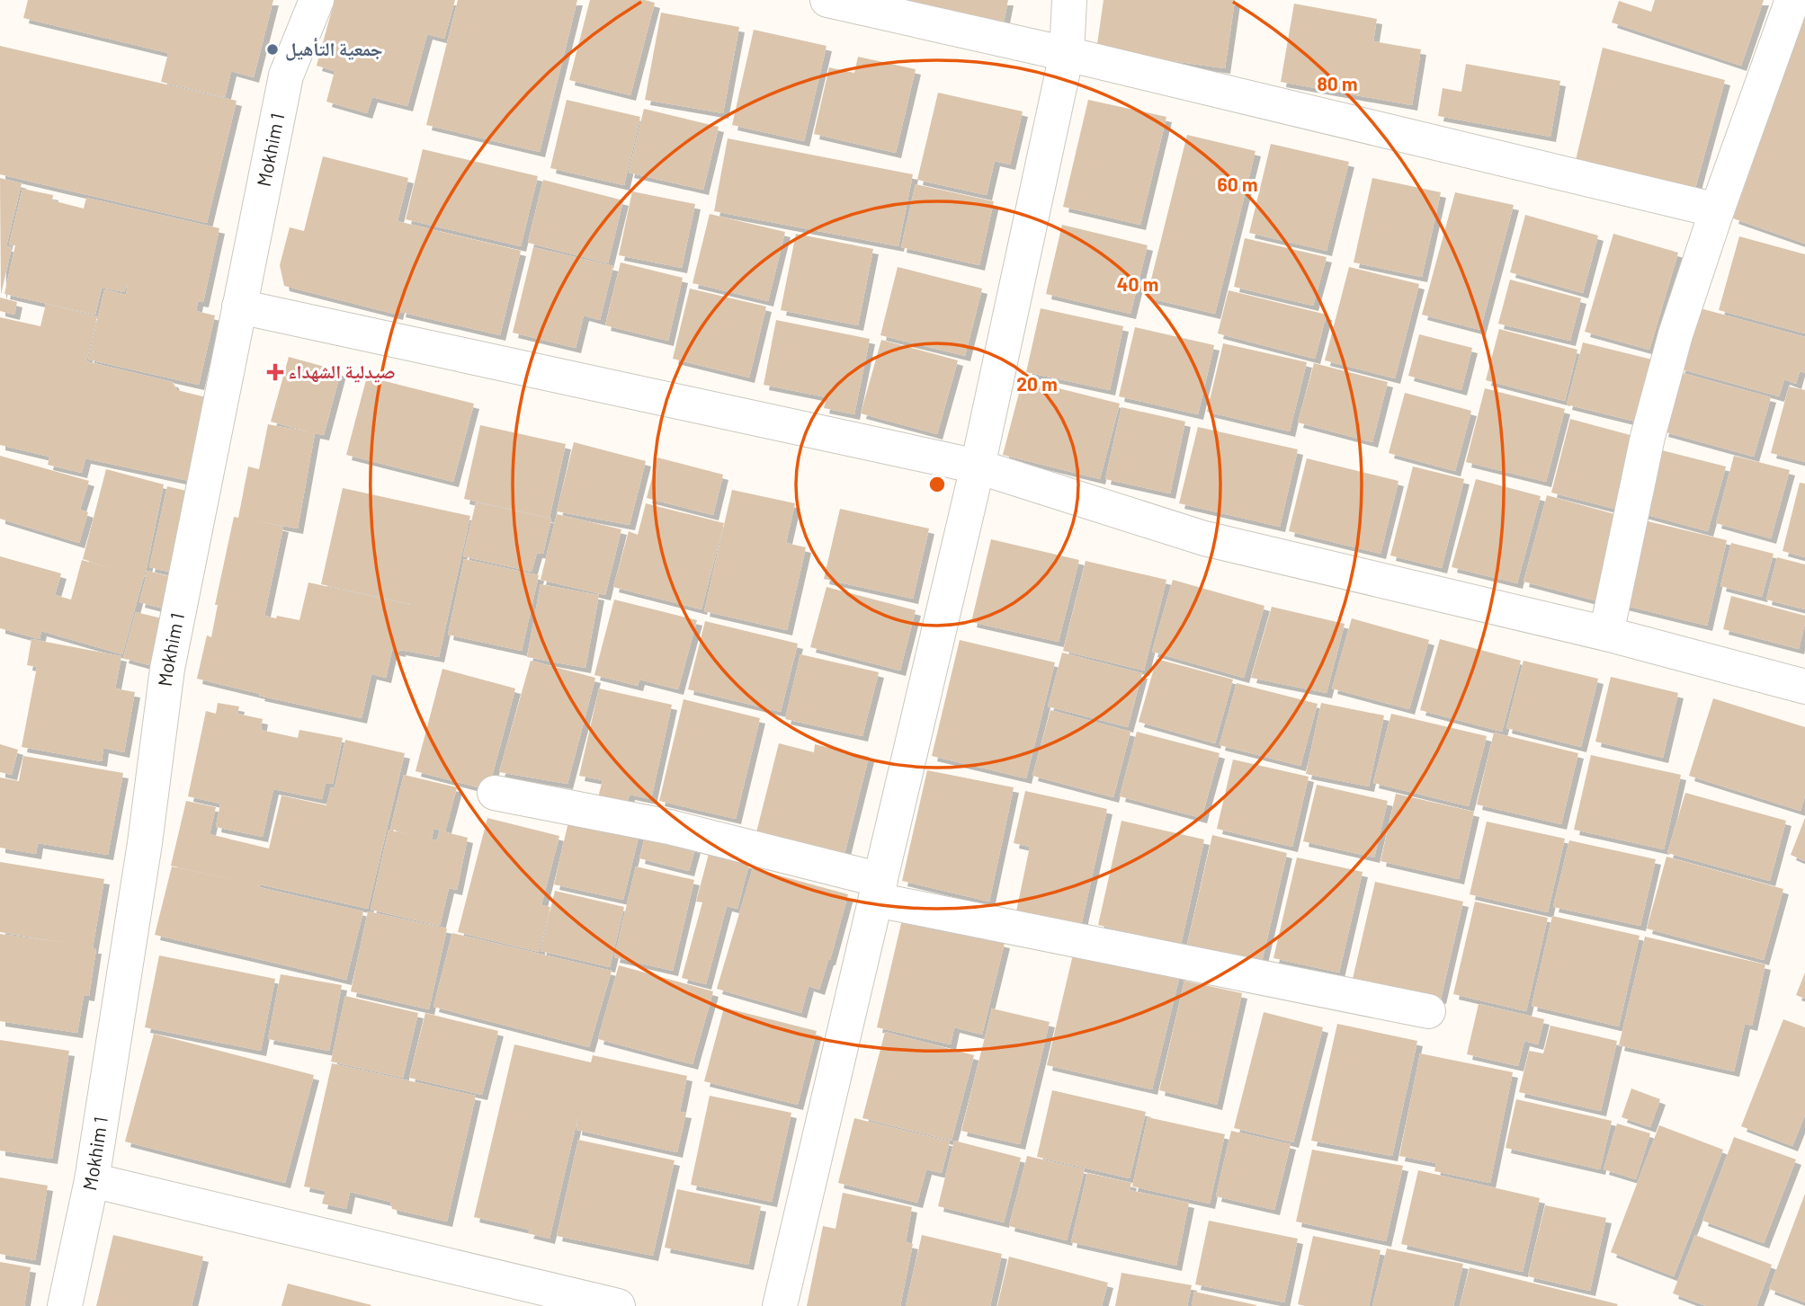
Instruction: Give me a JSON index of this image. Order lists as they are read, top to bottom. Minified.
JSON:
{"streets":{"street":["Mokhim 1"]},"places":{"other":["جمعية التأهيل"],"health":["صيدلية الشهداء"]},"rings":["80 m","60 m","40 m","20 m"]}
